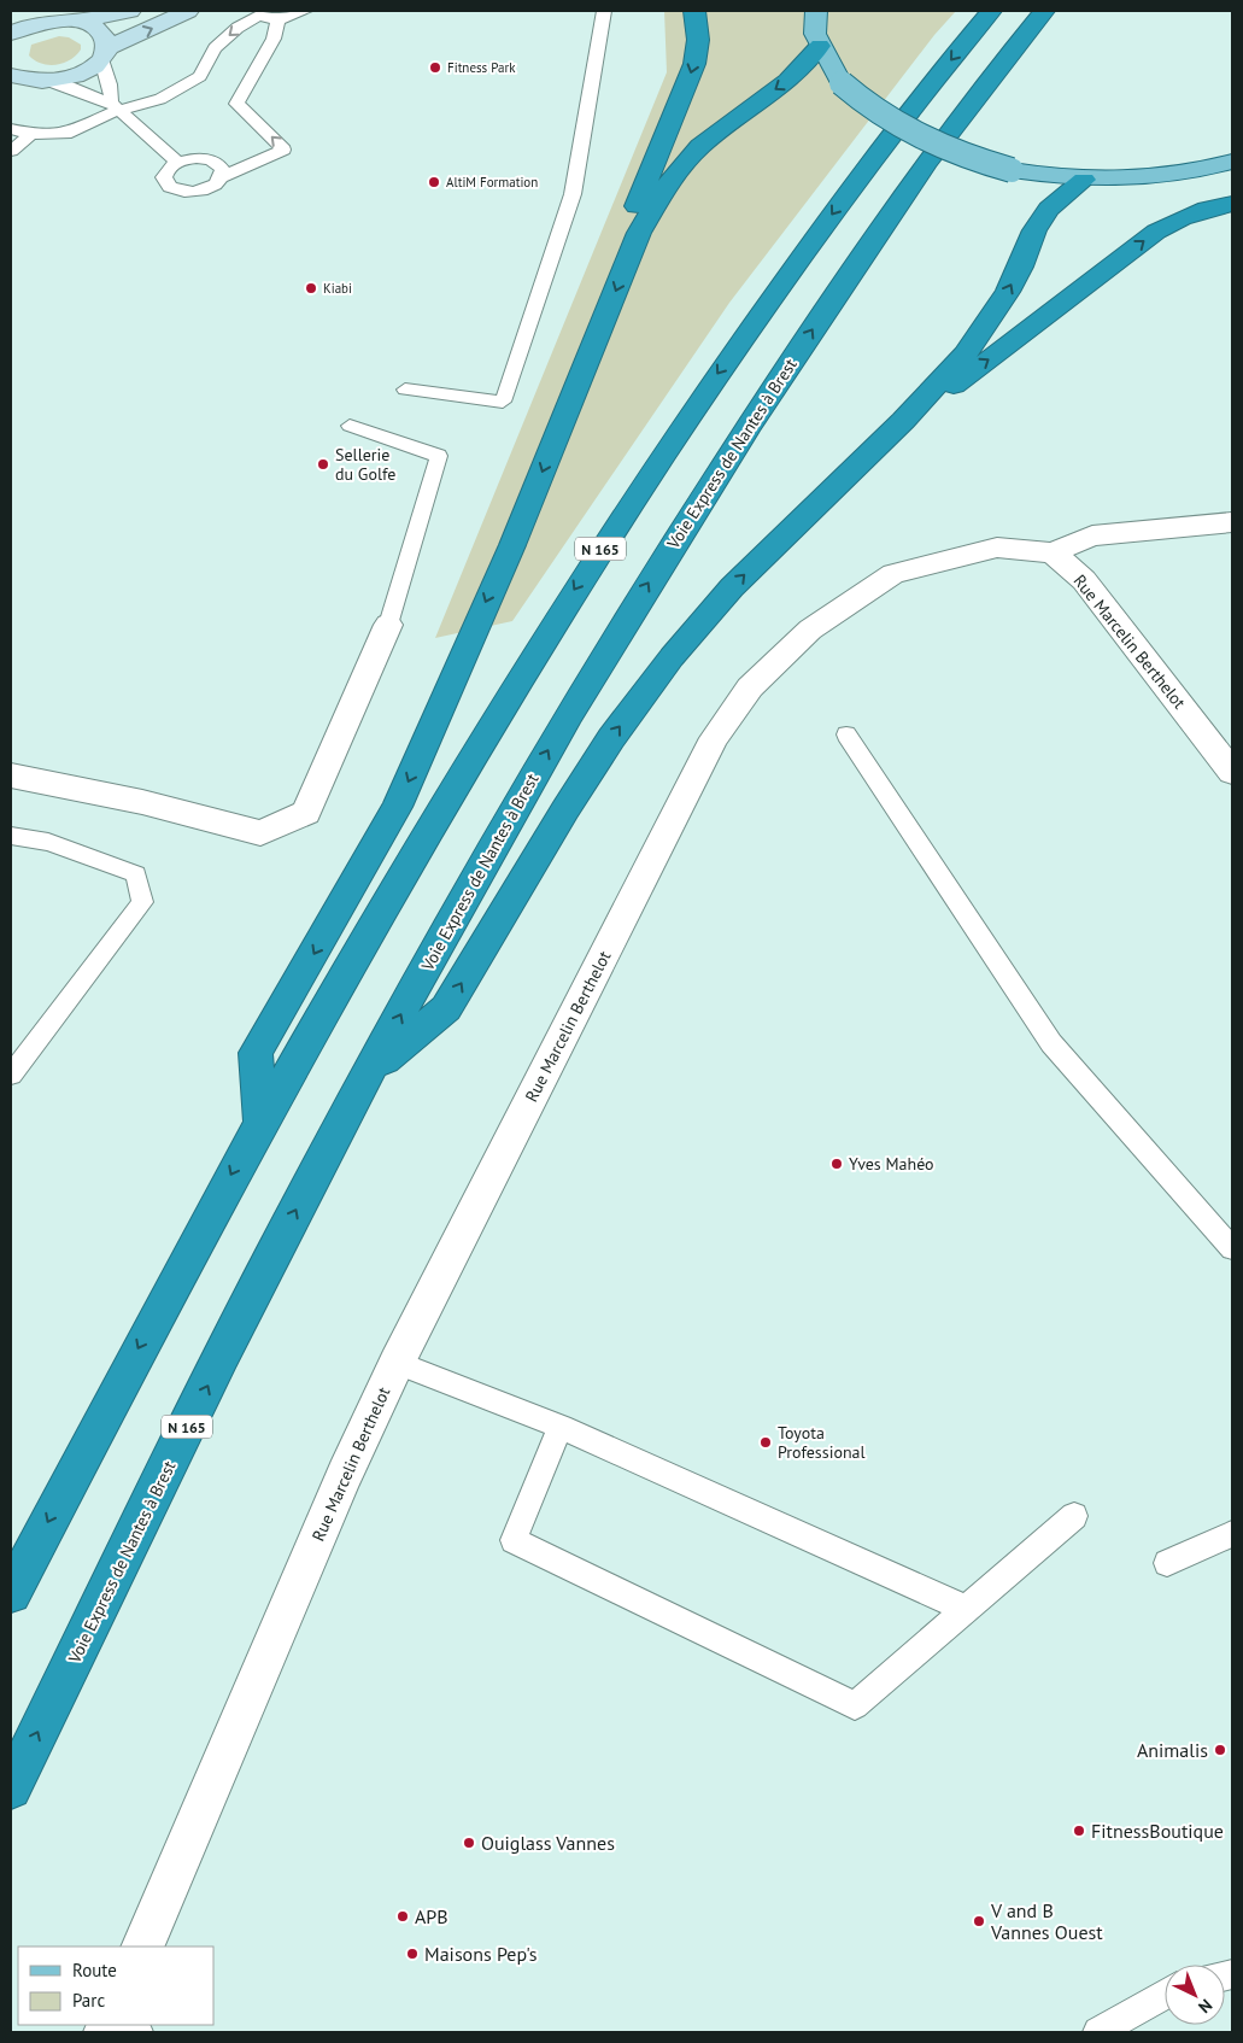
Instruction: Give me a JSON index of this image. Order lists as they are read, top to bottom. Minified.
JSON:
{"streets":{"highway":["Voie Express de Nantes à Brest","N 165"],"street":["Rue Marcelin Berthelot"]},"places":["Fitness Park","AltiM Formation","Kiabi","Sellerie du Golfe","Yves Mahéo","Toyota Professional","Animalis","FitnessBoutique","Ouiglass Vannes","APB","V and B Vannes Ouest","Maisons Pep's"],"legend":["Route","Parc"],"north":"bottom right"}
